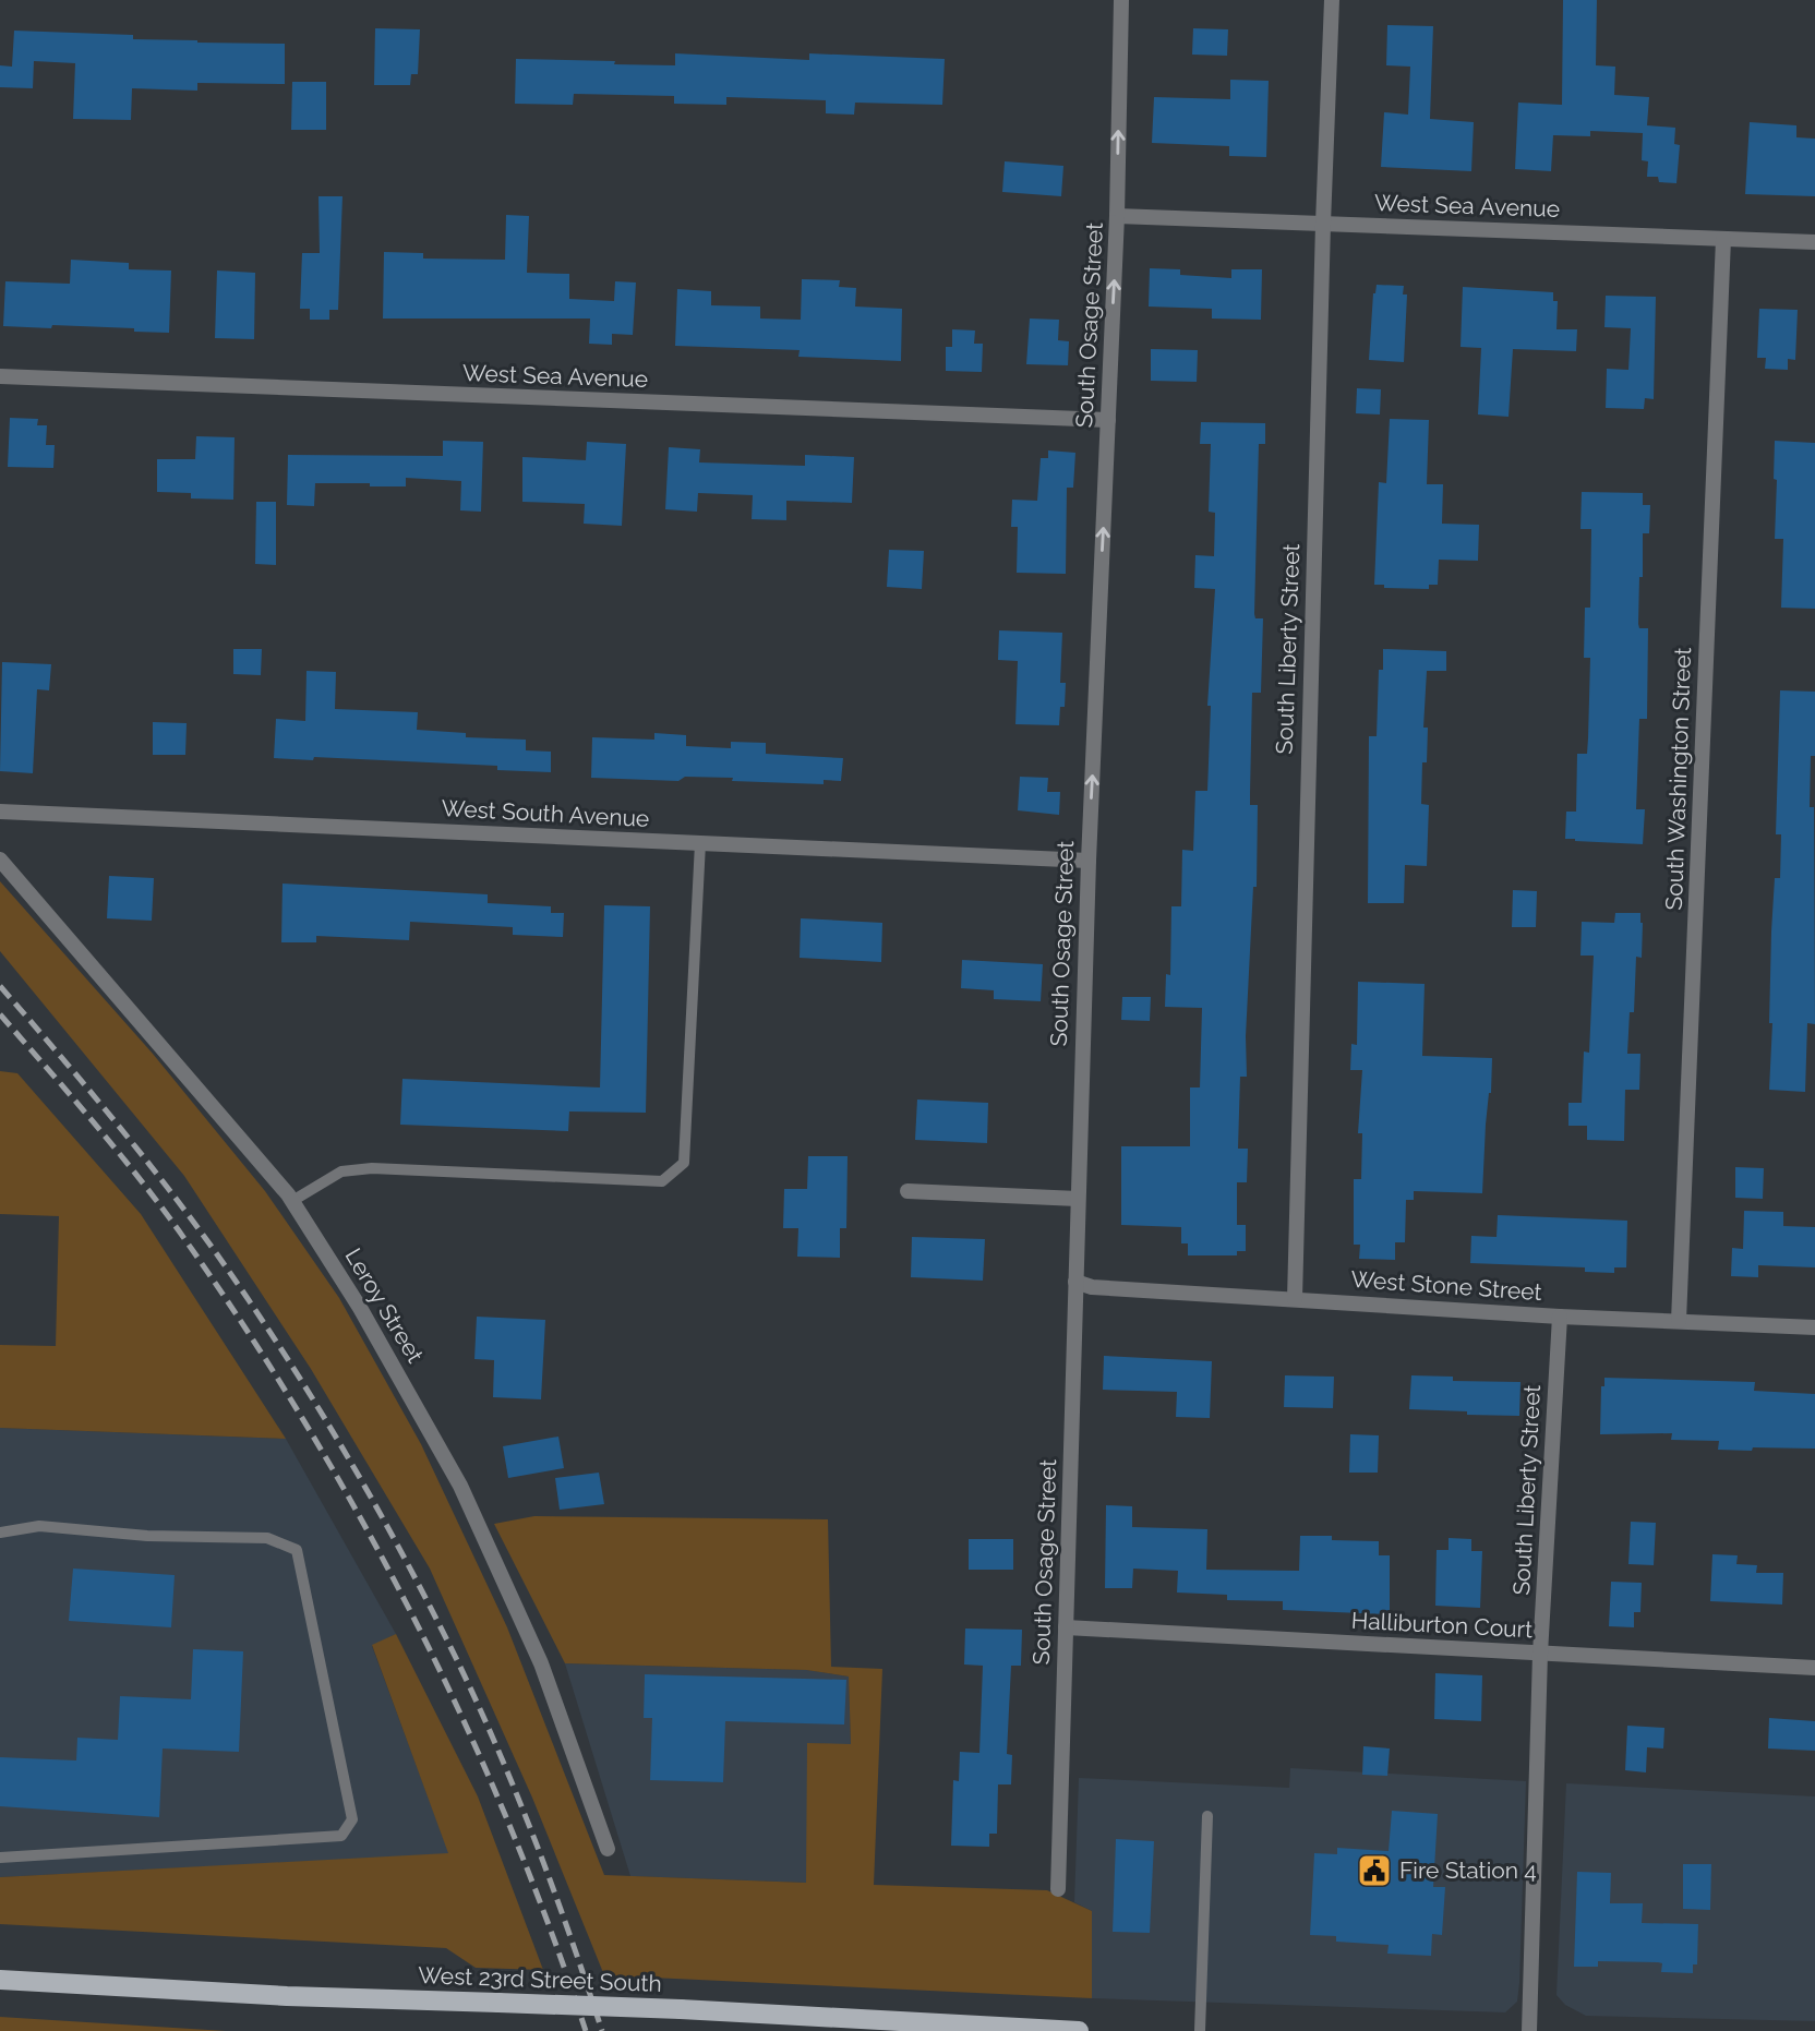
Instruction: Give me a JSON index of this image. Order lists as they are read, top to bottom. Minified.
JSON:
{"streets":{"main road":["West 23rd Street South"],"street":["West Sea Avenue","South Osage Street","South Liberty Street","South Washington Street","West South Avenue","West Stone Street","Leroy Street","Halliburton Court"]},"crossings":[["West Sea Avenue","South Osage Street"],["West Sea Avenue","South Liberty Street"],["West Sea Avenue","South Washington Street"],["South Osage Street","West South Avenue"],["South Osage Street","West Stone Street"],["South Osage Street","Halliburton Court"],["South Liberty Street","West Stone Street"],["South Liberty Street","Halliburton Court"],["South Washington Street","West Stone Street"]],"one_way":["South Osage Street"],"places":{"public building":["Fire Station 4"]}}
